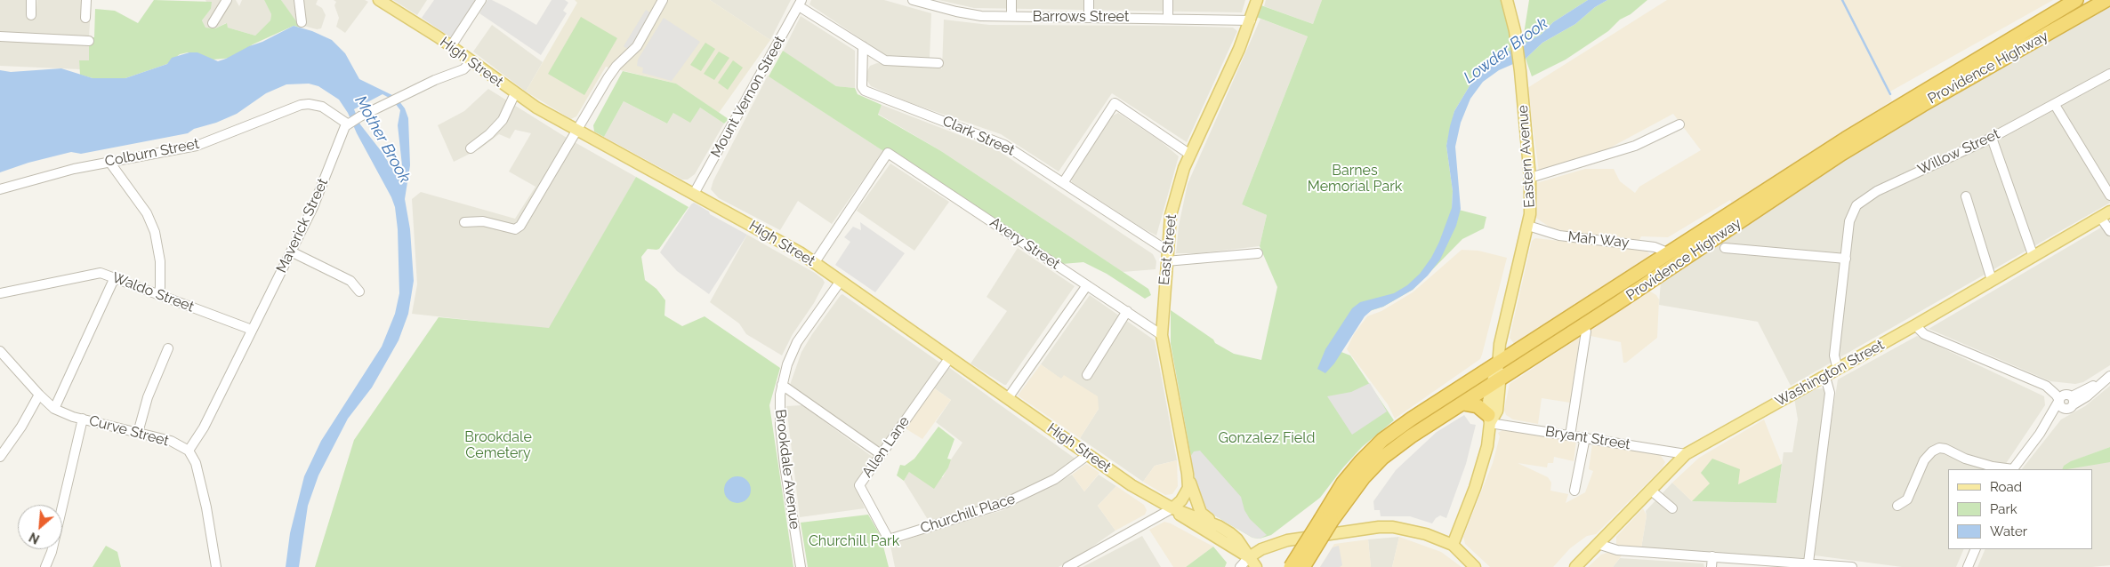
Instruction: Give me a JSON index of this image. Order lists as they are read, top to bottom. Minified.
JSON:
{"streets":{"highway":["Providence Highway"],"main road":["High Street","Eastern Avenue","East Street","Washington Street"],"street":["Barrows Street","Mount Vernon Street","Clark Street","Willow Street","Colburn Street","Maverick Street","Mah Way","Avery Street","Waldo Street","Curve Street","Bryant Street","Allen Lane","Brookdale Avenue","Churchill Place"]},"crossings":[["Barrows Street","East Street"],["High Street","Mount Vernon Street"],["High Street","Avery Street"],["High Street","East Street"],["High Street","Allen Lane"],["High Street","Brookdale Avenue"],["High Street","Churchill Place"],["Providence Highway","Eastern Avenue"],["Providence Highway","Mah Way"],["Clark Street","East Street"],["Willow Street","Washington Street"],["Colburn Street","Maverick Street"],["Eastern Avenue","Mah Way"],["Eastern Avenue","Bryant Street"],["Maverick Street","Waldo Street"],["Maverick Street","Curve Street"],["Avery Street","East Street"],["Washington Street","Bryant Street"],["Allen Lane","Churchill Place"]],"water":["Lowder Brook","Mother Brook"],"parks":["Barnes Memorial Park","Brookdale Cemetery","Gonzalez Field","Churchill Park"],"legend":["Road","Park","Water"],"north":"bottom left"}
